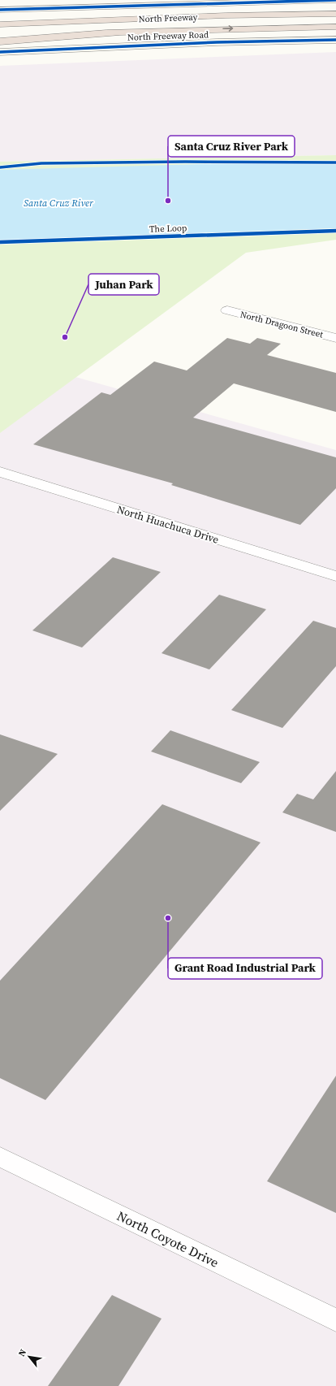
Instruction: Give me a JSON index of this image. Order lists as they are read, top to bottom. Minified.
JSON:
{"streets":{"highway":["North Freeway"],"main road":["North Freeway Road"],"street":["North Dragoon Street","North Huachuca Drive","North Coyote Drive"],"cycle path":["The Loop"]},"water":["Santa Cruz River"],"places":["Santa Cruz River Park","Juhan Park","Grant Road Industrial Park"],"north":"top left"}
